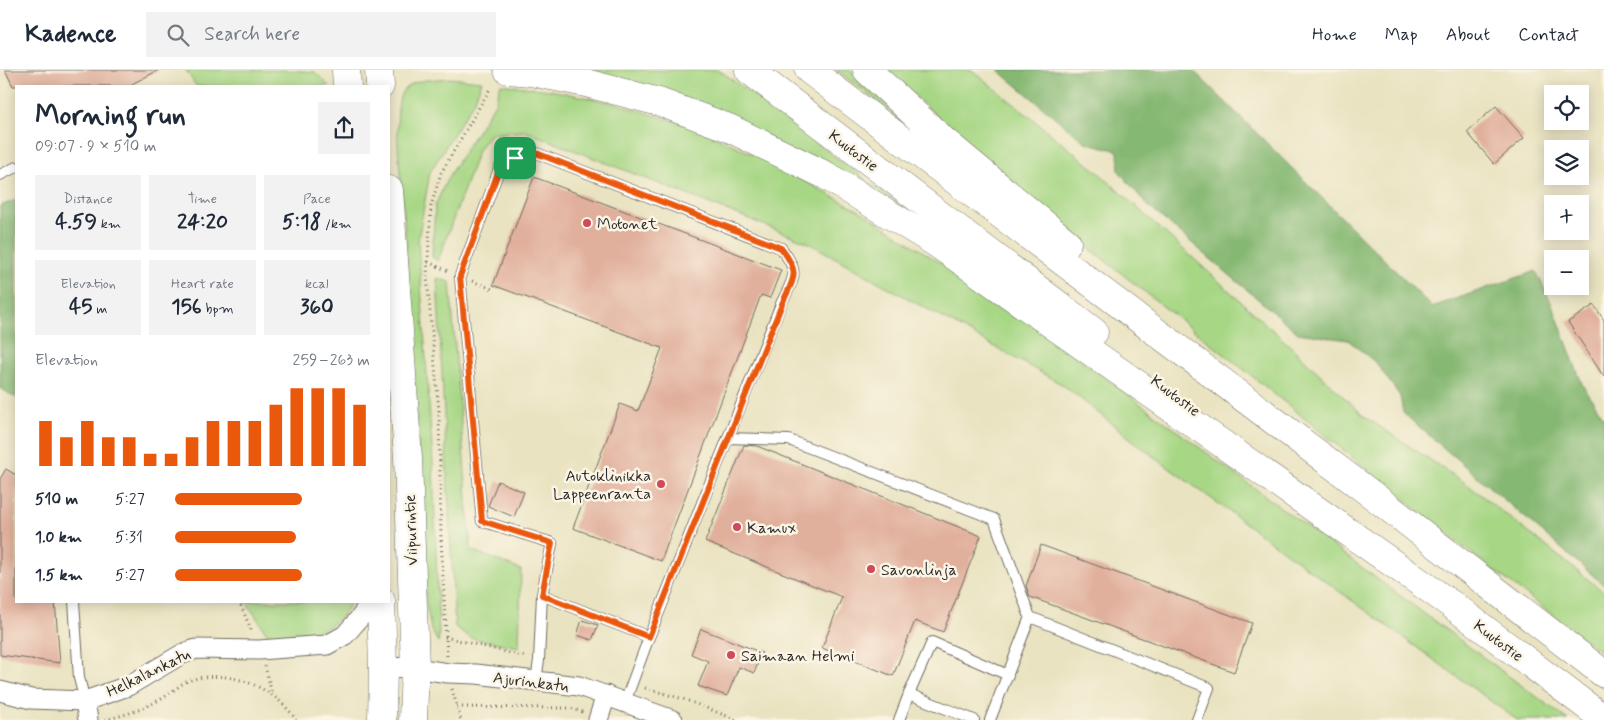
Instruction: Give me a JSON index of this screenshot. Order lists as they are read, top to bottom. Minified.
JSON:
{"streets":{"main road":["Kuutostie","Viipurintie"],"street":["Helkalankatu","Ajurinkatu"]},"crossings":[["Viipurintie","Ajurinkatu"]],"places":["Motonet","Autoklinikka Lappeenranta","Kamux","Savonlinja","Saimaan Helmi"],"page":{"header":"Kadence","search":"Search here","nav":["Home","Map","About","Contact"],"map_buttons":["+","−"],"heading":["Morning run","09:07 · 9 × 510 m"],"stats":[["Distance","4.59 km"],["Time","24:20"],["Pace","5:18 /km"],["Elevation","45 m"],["Heart rate","156 bpm"],["kcal","360"]],"chart":["Elevation","259–263 m"],"list":[{"name":"510 m","note":"5:27"},{"name":"1.0 km","note":"5:31"},{"name":"1.5 km","note":"5:27"}]}}
